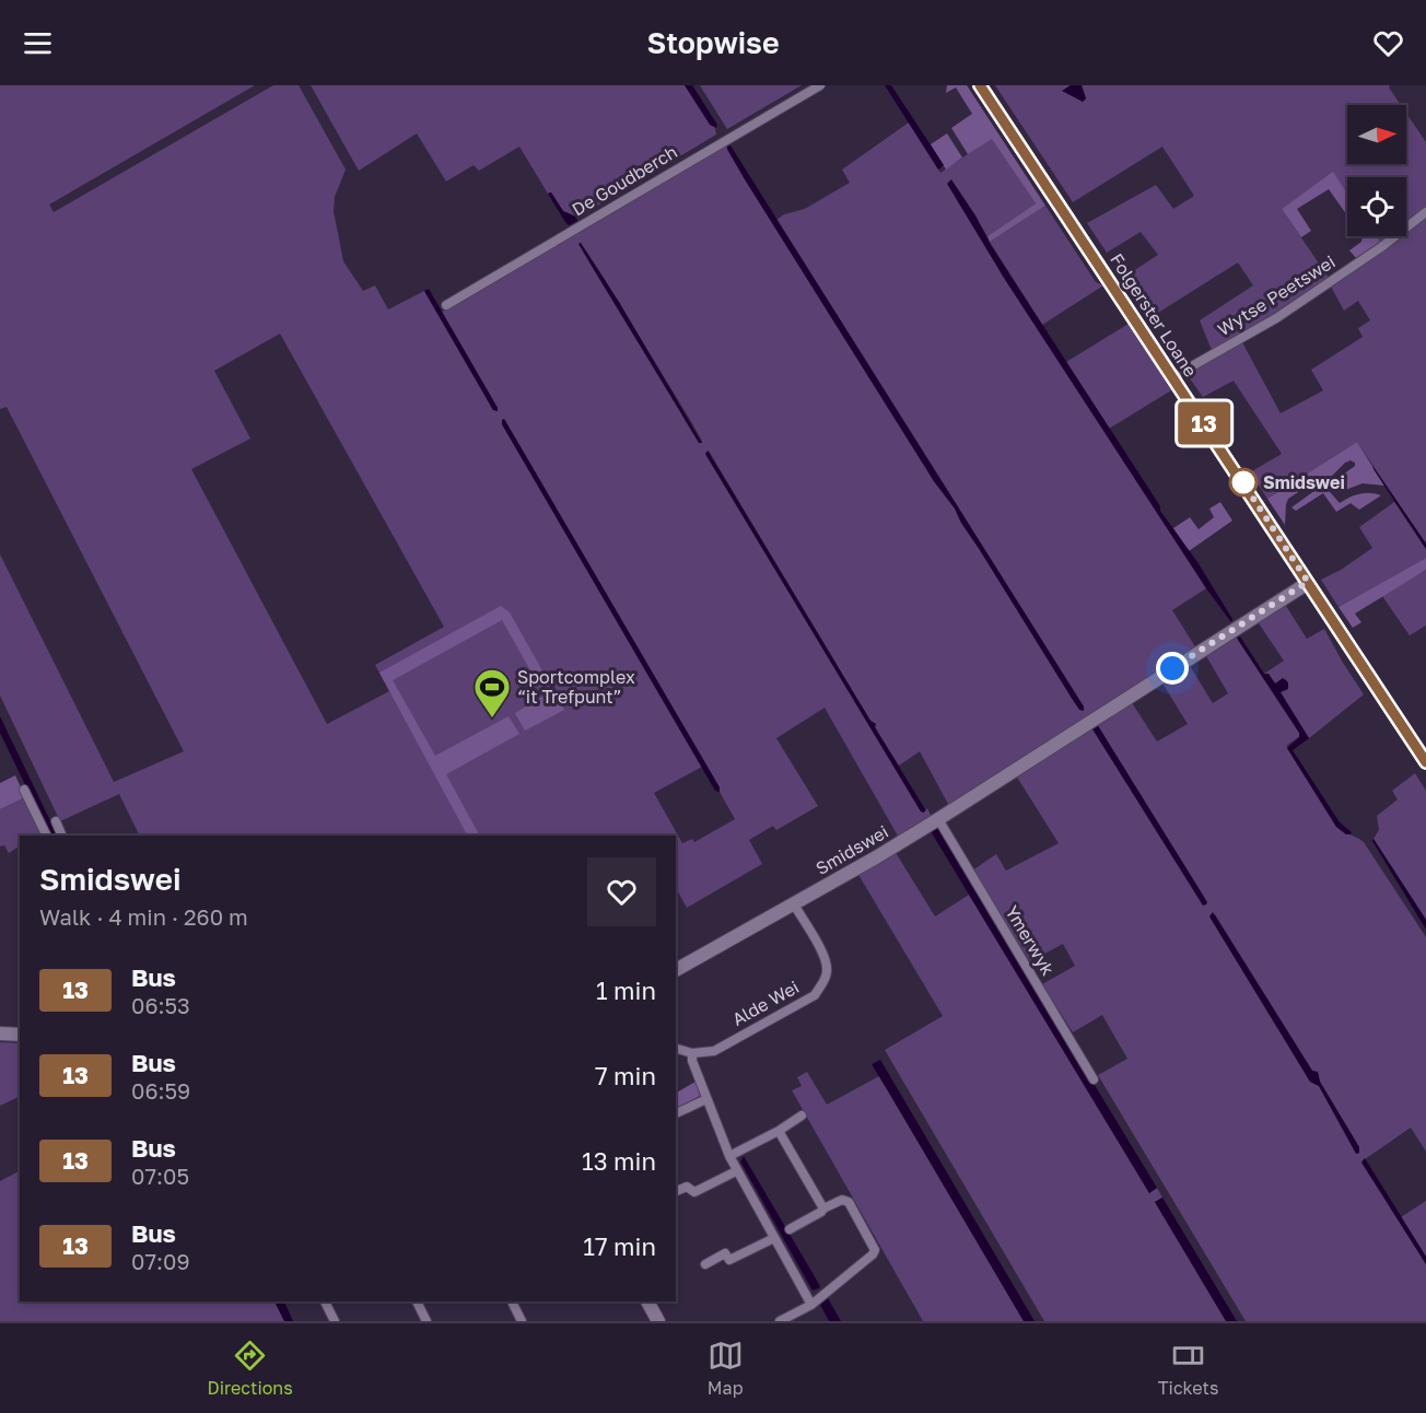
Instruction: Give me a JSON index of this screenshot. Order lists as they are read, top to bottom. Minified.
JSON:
{"streets":{"main road":["Folgerster Loane","Smidswei"],"street":["De Goudberch","Wytse Peetswei","Ymerwyk","Alde Wei"]},"crossings":[["Wytse Peetswei","Folgerster Loane"],["Folgerster Loane","Smidswei"],["Smidswei","Ymerwyk"],["Smidswei","Alde Wei"]],"places":{"other":["Smidswei"],"sports":["Sportcomplex “it Trefpunt”"]},"lines":["bus line 13"],"north":"right","page":{"header":"Stopwise","on_map":"13","heading":["Smidswei","Walk · 4 min · 260 m"],"list":[{"mark":"13","name":"Bus","note":"06:53","value":"1 min"},{"mark":"13","name":"Bus","note":"06:59","value":"7 min"},{"mark":"13","name":"Bus","note":"07:05","value":"13 min"},{"mark":"13","name":"Bus","note":"07:09","value":"17 min"}],"tabs":["Directions","Map","Tickets"]}}
